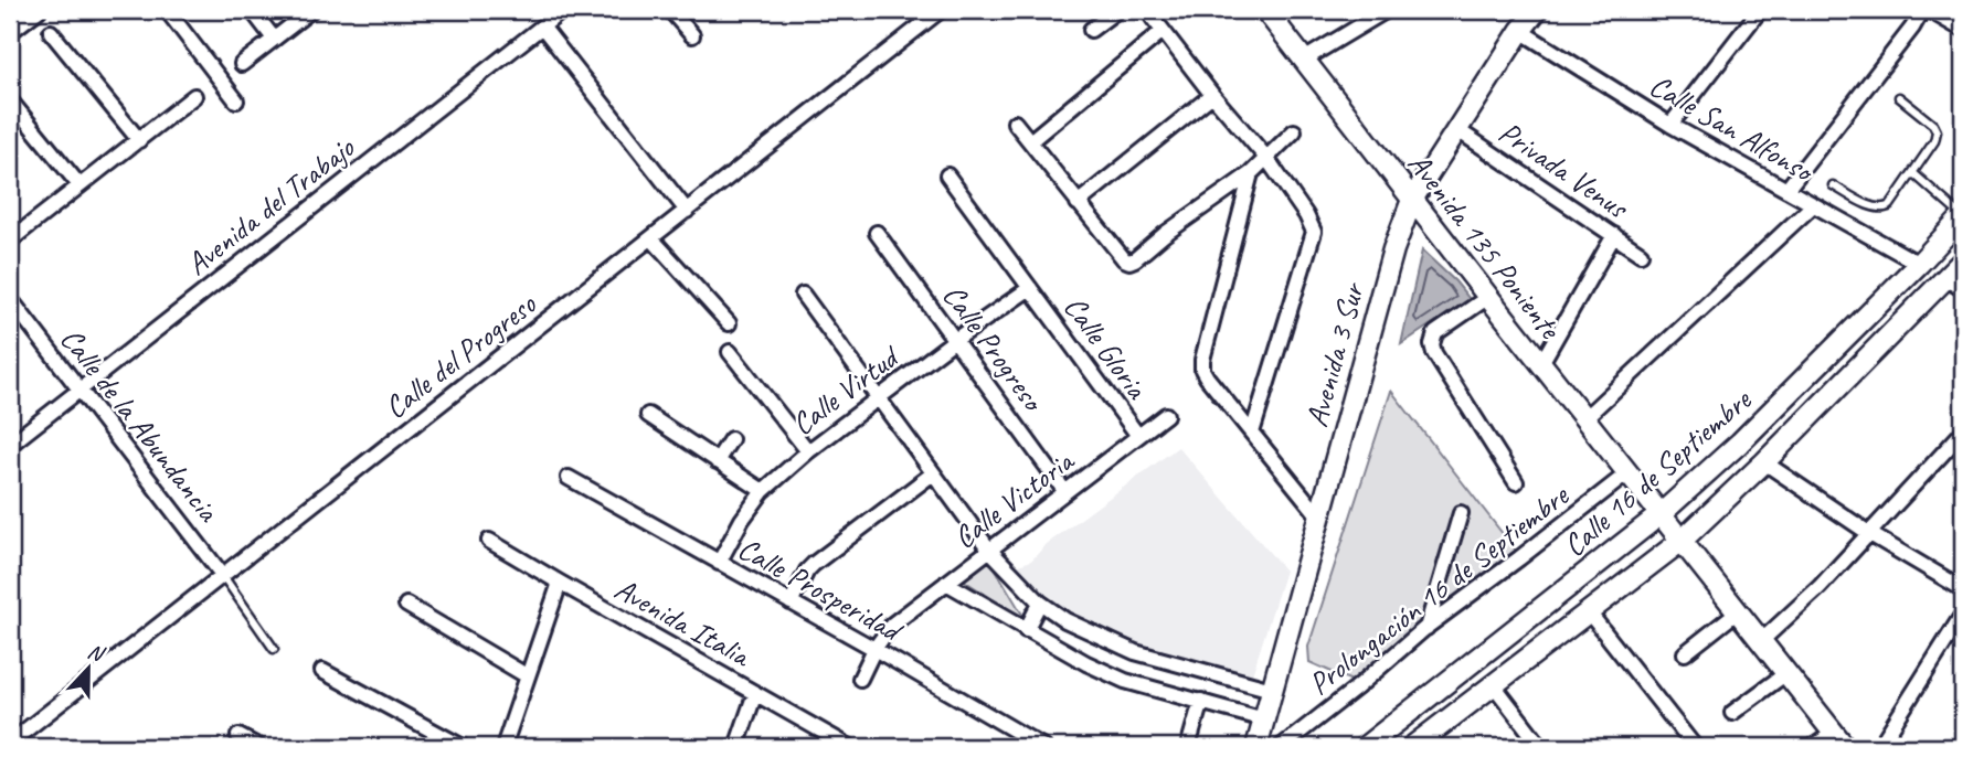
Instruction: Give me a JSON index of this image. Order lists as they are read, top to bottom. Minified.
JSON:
{"streets":{"main road":["Avenida 135 Poniente","Avenida 3 Sur","Calle 16 de Septiembre"],"street":["Calle San Alfonso","Privada Venus","Avenida del Trabajo","Calle Progreso","Calle Gloria","Calle del Progreso","Calle Virtud","Calle de la Abundancia","Calle Victoria","Calle Prosperidad","Prolongación 16 de Septiembre","Avenida Italia"]},"crossings":[["Calle San Alfonso","Avenida 3 Sur"],["Calle San Alfonso","Calle 16 de Septiembre"],["Privada Venus","Avenida 3 Sur"],["Avenida del Trabajo","Calle de la Abundancia"],["Avenida 135 Poniente","Avenida 3 Sur"],["Avenida 135 Poniente","Calle 16 de Septiembre"],["Avenida 135 Poniente","Prolongación 16 de Septiembre"],["Calle Progreso","Calle Virtud"],["Calle Progreso","Calle Victoria"],["Calle Gloria","Calle Virtud"],["Calle Gloria","Calle Victoria"],["Calle del Progreso","Calle de la Abundancia"],["Calle Virtud","Calle Prosperidad"],["Calle Victoria","Calle Prosperidad"]],"north":"top"}
